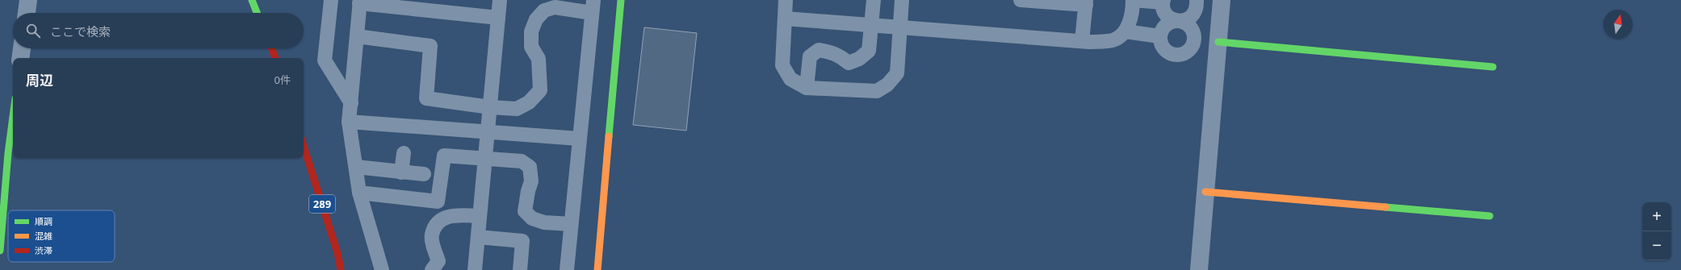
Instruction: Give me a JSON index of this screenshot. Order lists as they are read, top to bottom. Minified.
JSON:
{"streets":{"main road":["289"]},"legend":["順調","混雑","渋滞"],"north":"top","page":{"search":"ここで検索","heading":["周辺","0件"],"map_buttons":["+","−"]}}
